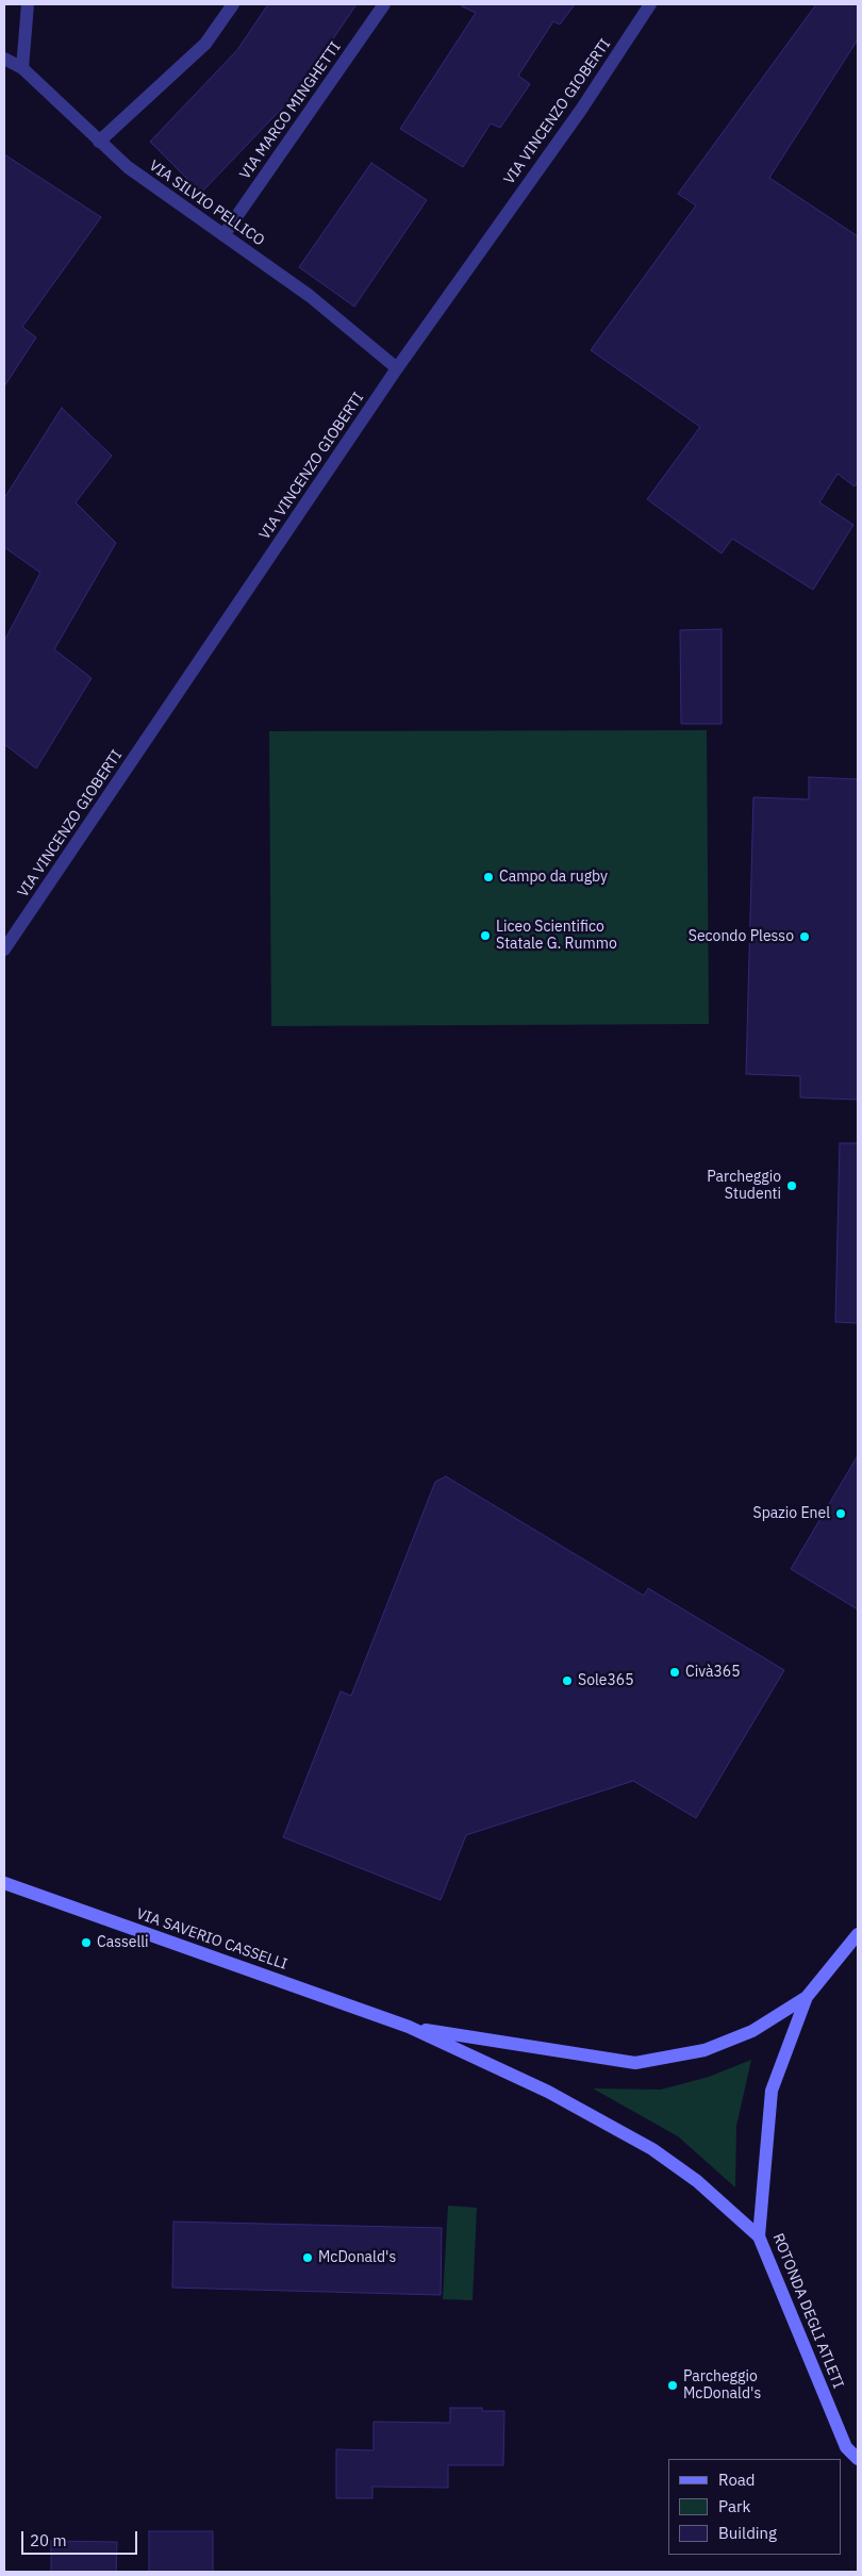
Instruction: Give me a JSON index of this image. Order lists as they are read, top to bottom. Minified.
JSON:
{"streets":{"main road":["VIA SAVERIO CASSELLI","ROTONDA DEGLI ATLETI"],"street":["VIA MARCO MINGHETTI","VIA VINCENZO GIOBERTI","VIA SILVIO PELLICO"]},"crossings":[["VIA MARCO MINGHETTI","VIA SILVIO PELLICO"],["VIA VINCENZO GIOBERTI","VIA SILVIO PELLICO"],["VIA SAVERIO CASSELLI","ROTONDA DEGLI ATLETI"]],"places":["Campo da rugby","Liceo Scientifico Statale G. Rummo","Secondo Plesso","Parcheggio Studenti","Spazio Enel","Civà365","Sole365","Casselli","McDonald's","Parcheggio McDonald's"],"legend":["Road","Park","Building"],"scale_bar":"20 m"}
